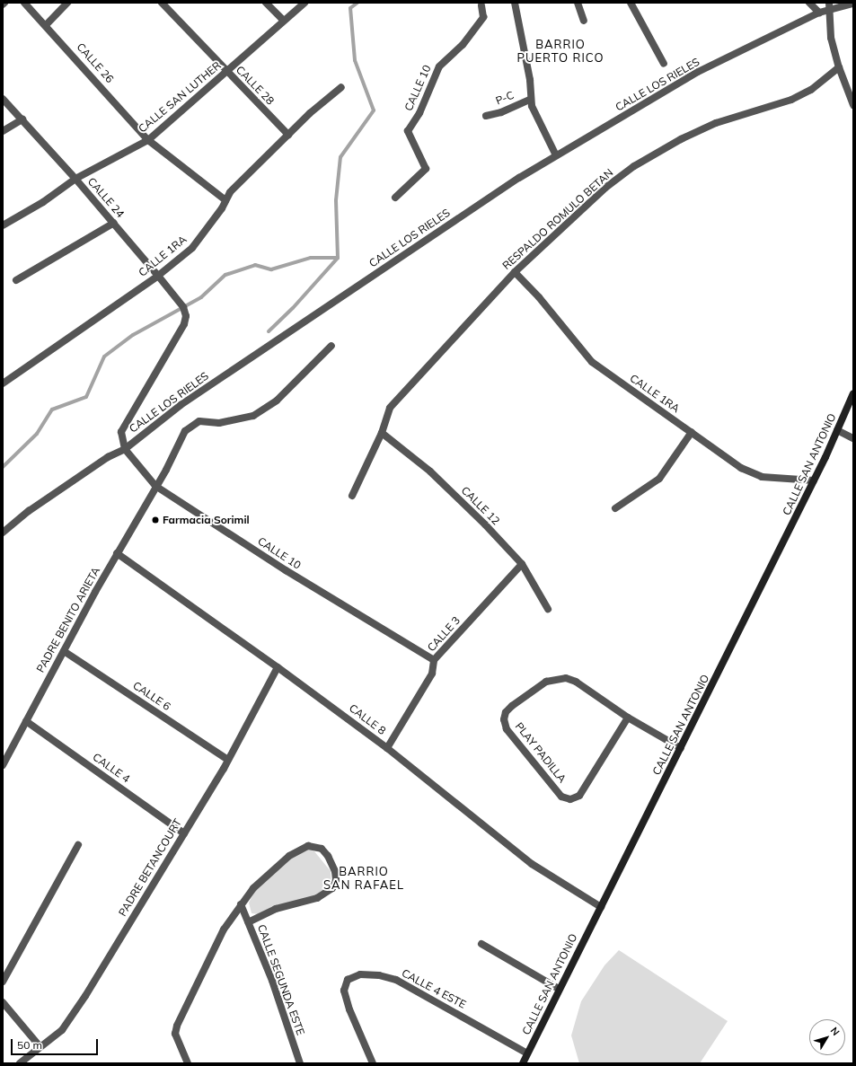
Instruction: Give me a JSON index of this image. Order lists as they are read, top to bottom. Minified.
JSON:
{"streets":{"street":["CALLE 26","CALLE LOS RIELES","CALLE 28","CALLE 10","CALLE SAN LUTHER","P-C","CALLE 24","RESPALDO ROMULO BETAN","CALLE 1RA","CALLE SAN ANTONIO","CALLE 12","PADRE BENITO ARIETA","CALLE 3","CALLE 6","CALLE 8","PLAY PADILLA","CALLE 4","PADRE BETANCOURT","CALLE SEGUNDA ESTE","CALLE 4 ESTE"]},"crossings":[["CALLE 26","CALLE SAN LUTHER"],["CALLE 26","CALLE 1RA"],["CALLE LOS RIELES","CALLE 10"],["CALLE LOS RIELES","CALLE 24"],["CALLE 28","CALLE SAN LUTHER"],["CALLE 28","CALLE 1RA"],["CALLE 10","CALLE 24"],["CALLE 10","PADRE BENITO ARIETA"],["CALLE 10","CALLE 3"],["CALLE SAN LUTHER","CALLE 24"],["CALLE 24","CALLE 1RA"],["RESPALDO ROMULO BETAN","CALLE 1RA"],["RESPALDO ROMULO BETAN","CALLE 12"],["CALLE 1RA","CALLE SAN ANTONIO"],["CALLE SAN ANTONIO","CALLE 8"],["CALLE SAN ANTONIO","PLAY PADILLA"],["CALLE SAN ANTONIO","CALLE 4 ESTE"],["CALLE 12","CALLE 3"],["PADRE BENITO ARIETA","CALLE 6"],["PADRE BENITO ARIETA","CALLE 8"],["PADRE BENITO ARIETA","CALLE 4"],["CALLE 3","CALLE 8"],["CALLE 6","PADRE BETANCOURT"],["CALLE 8","PADRE BETANCOURT"],["CALLE 4","PADRE BETANCOURT"]],"districts":["BARRIO PUERTO RICO","BARRIO SAN RAFAEL"],"places":["Farmacia Sorimil"],"scale_bar":"50 m","north":"top right"}
